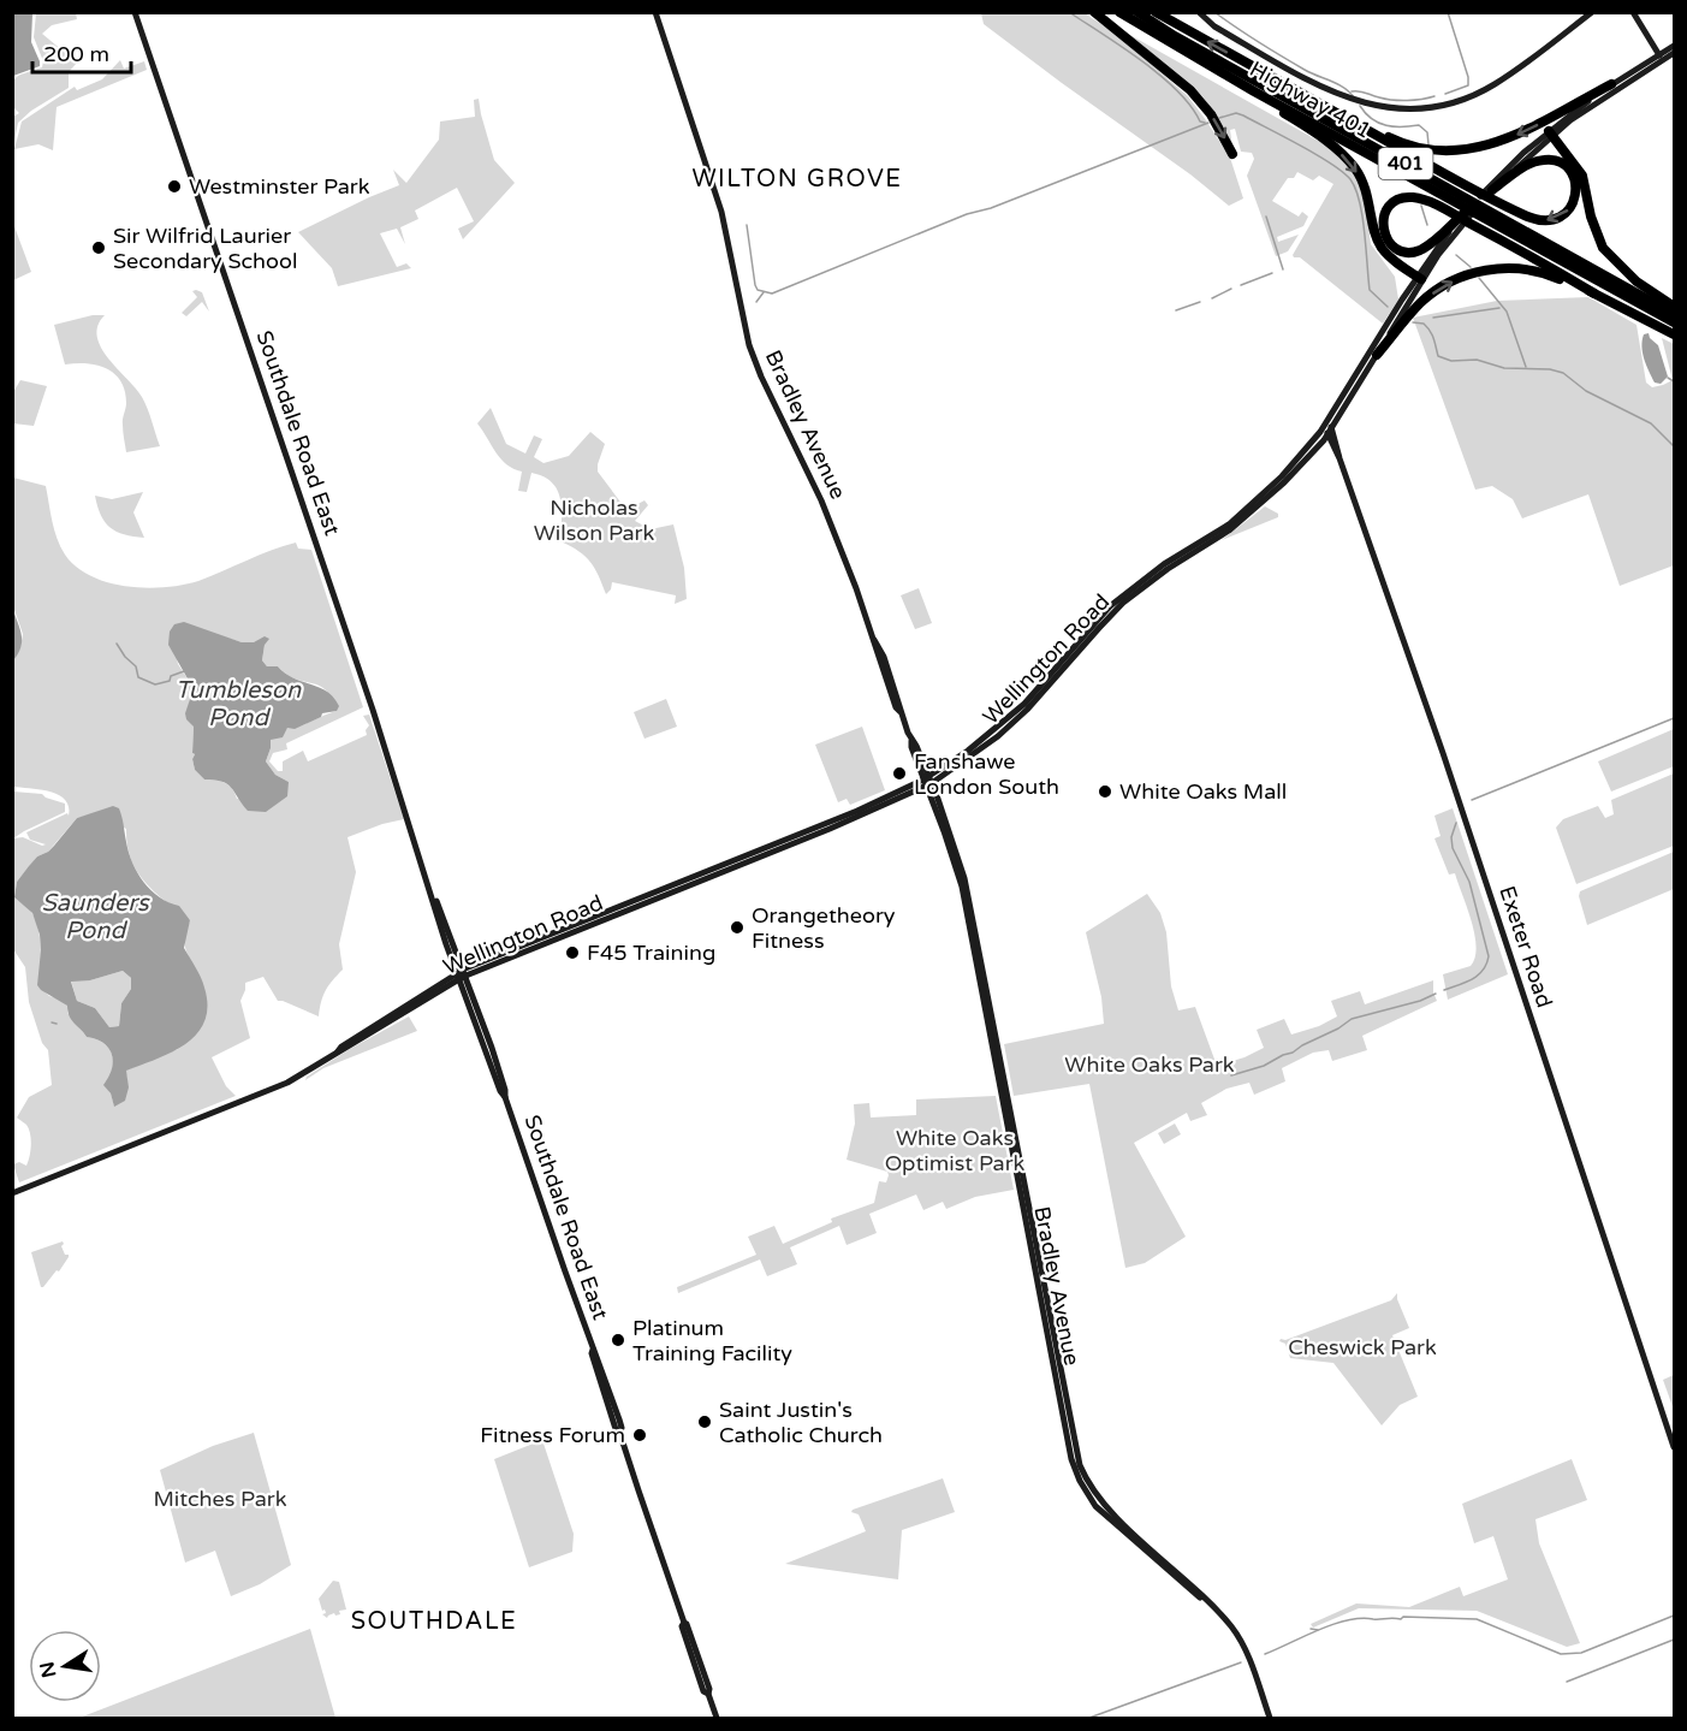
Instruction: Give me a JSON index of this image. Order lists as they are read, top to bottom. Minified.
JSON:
{"streets":{"highway":["Highway 401","401"],"main road":["Bradley Avenue","Southdale Road East","Wellington Road","Exeter Road"]},"crossings":[["Bradley Avenue","Wellington Road"],["Southdale Road East","Wellington Road"],["Wellington Road","Exeter Road"]],"districts":["WILTON GROVE","SOUTHDALE"],"water":["Tumbleson Pond","Saunders Pond"],"parks":["Nicholas Wilson Park","White Oaks Park","White Oaks Optimist Park","Cheswick Park","Mitches Park"],"places":["Westminster Park","Sir Wilfrid Laurier Secondary School","Fanshawe London South","White Oaks Mall","Orangetheory Fitness","F45 Training","Platinum Training Facility","Saint Justin's Catholic Church","Fitness Forum"],"scale_bar":"200 m","north":"left"}
